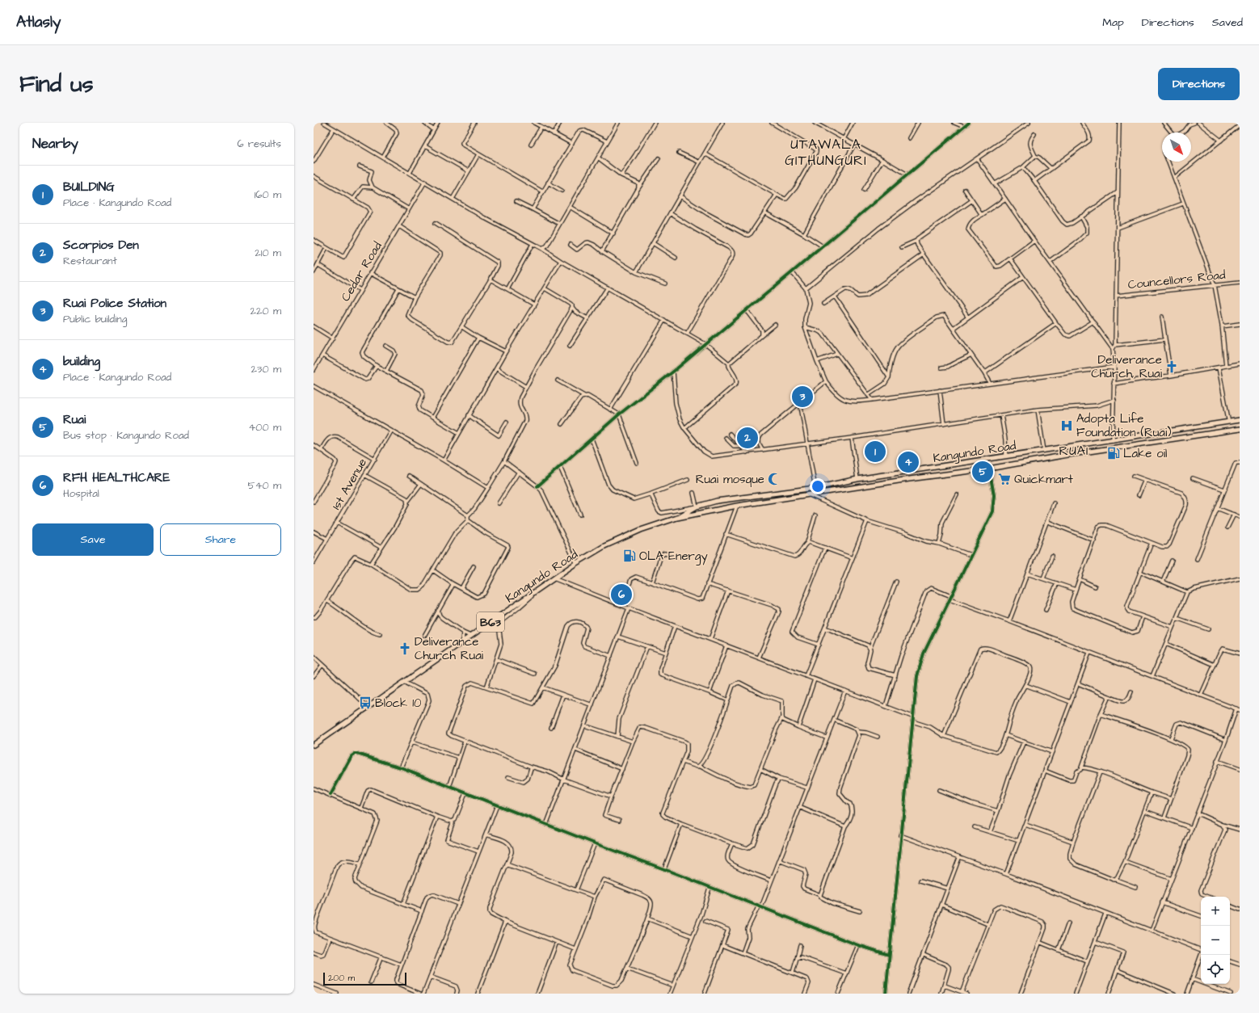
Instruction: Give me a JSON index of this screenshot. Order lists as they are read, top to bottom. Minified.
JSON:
{"streets":{"highway":["Kangundo Road","B63"],"street":["Cedar Road","Councellors Road","1st Avenue"]},"districts":["UTAWALA GITHUNGURI","RUAI"],"places":{"church":["Deliverance Church, Ruai","Deliverance Church Ruai"],"hospital":["Adopta Life Foundation (Ruai)"],"fuel station":["Lake oil","OLA Energy"],"mosque":["Ruai mosque"],"supermarket":["Quickmart"],"bus stop":["Block 10"]},"scale_bar":"200 m","north":"bottom right","page":{"header":"Atlasly","nav":["Map","Directions","Saved"],"buttons":["Directions",["Save","Share"]],"title":"Find us","heading":["Nearby","6 results"],"list":[{"mark":"1","name":"BUILDING","note":"Place · Kangundo Road","value":"160 m"},{"mark":"2","name":"Scorpios Den","note":"Restaurant","value":"210 m"},{"mark":"3","name":"Ruai Police Station","note":"Public building","value":"220 m"},{"mark":"4","name":"building","note":"Place · Kangundo Road","value":"230 m"},{"mark":"5","name":"Ruai","note":"Bus stop · Kangundo Road","value":"400 m"},{"mark":"6","name":"RFH HEALTHCARE","note":"Hospital","value":"540 m"}],"pins":["3","2","1","4","5","6"],"map_buttons":["+","−"],"scale":"200 m"}}
